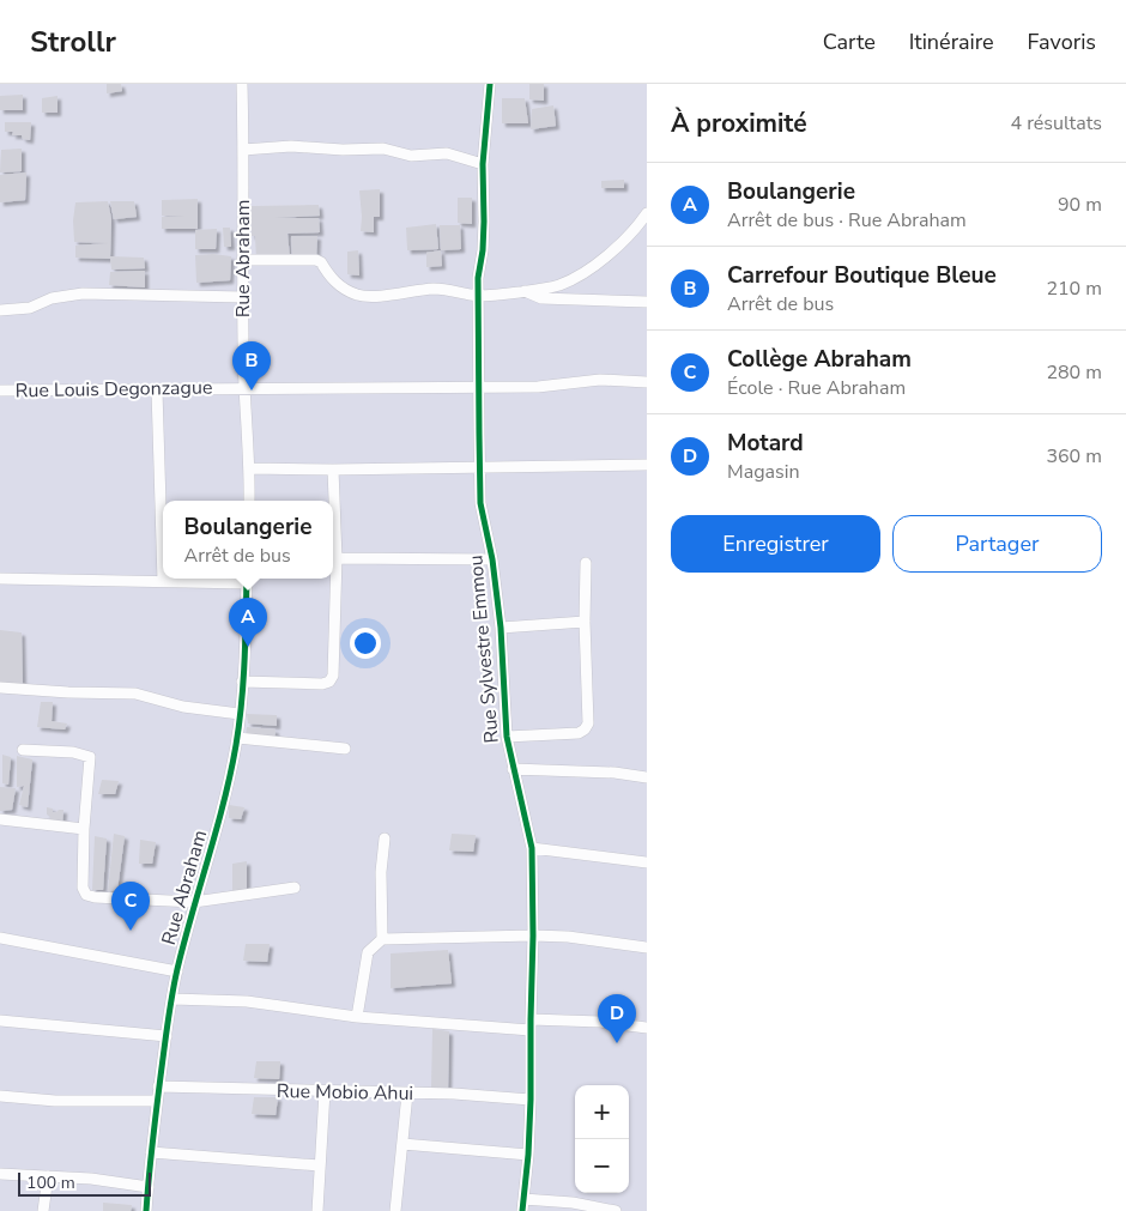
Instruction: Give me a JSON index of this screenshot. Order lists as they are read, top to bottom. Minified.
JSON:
{"streets":{"street":["Rue Abraham","Rue Louis Degonzague","Rue Sylvestre Emmou","Rue Mobio Ahui"]},"crossings":[["Rue Abraham","Rue Louis Degonzague"],["Rue Abraham","Rue Mobio Ahui"],["Rue Louis Degonzague","Rue Sylvestre Emmou"],["Rue Sylvestre Emmou","Rue Mobio Ahui"]],"scale_bar":"100 m","page":{"header":"Strollr","nav":["Carte","Itinéraire","Favoris"],"heading":["À proximité","4 résultats"],"list":[{"mark":"A","name":"Boulangerie","note":"Arrêt de bus · Rue Abraham","value":"90 m"},{"mark":"B","name":"Carrefour Boutique Bleue","note":"Arrêt de bus","value":"210 m"},{"mark":"C","name":"Collège Abraham","note":"École · Rue Abraham","value":"280 m"},{"mark":"D","name":"Motard","note":"Magasin","value":"360 m"}],"pins":["B","A","C","D"],"buttons":["Enregistrer","Partager"],"popup":["Boulangerie","Arrêt de bus"],"map_buttons":["+","−"],"scale":"100 m"}}
